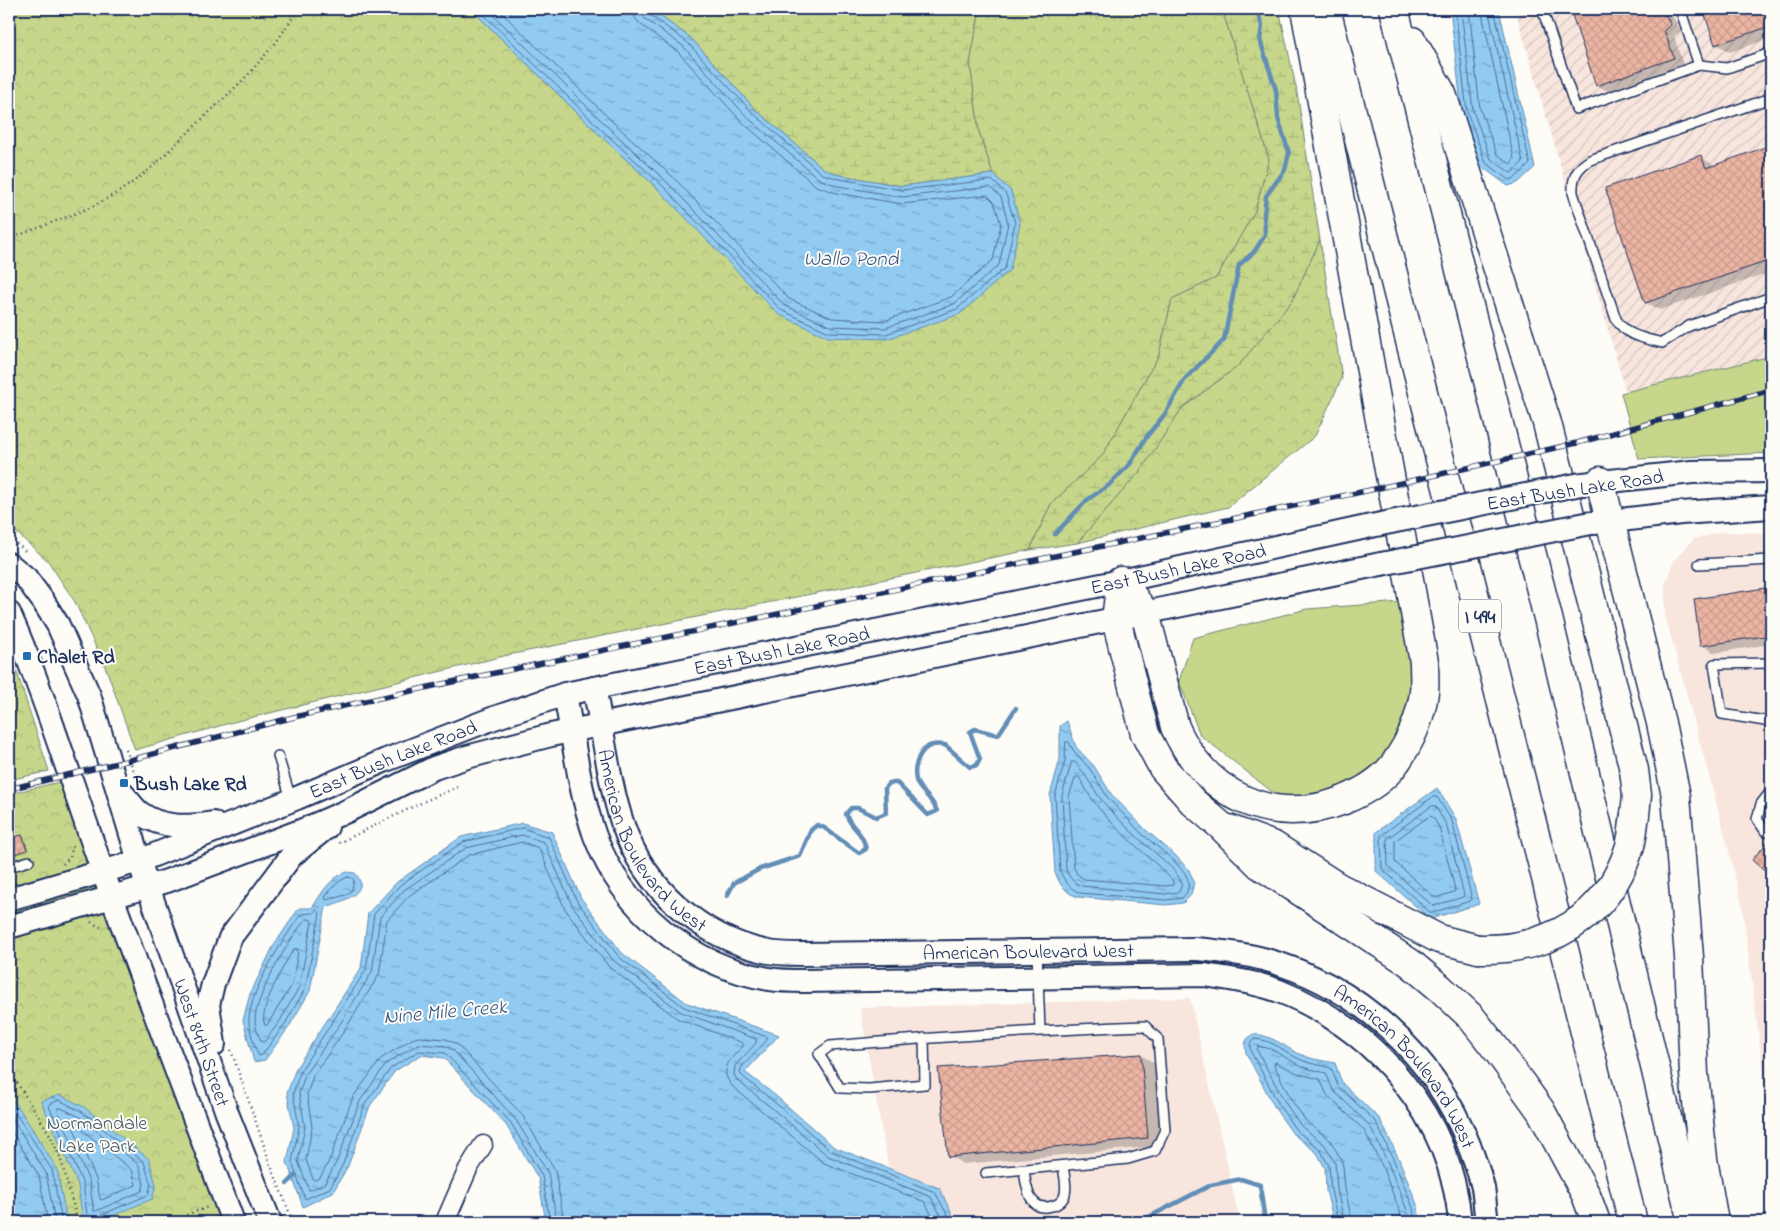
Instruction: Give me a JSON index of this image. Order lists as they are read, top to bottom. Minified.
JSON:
{"streets":{"highway":["I 494"],"street":["East Bush Lake Road","American Boulevard West","West 84th Street"]},"crossings":[["East Bush Lake Road","American Boulevard West"],["East Bush Lake Road","West 84th Street"]],"water":["Wallo Pond","Nine Mile Creek"],"parks":["Normandale Lake Park"],"places":{"transit":["Chalet Rd","Bush Lake Rd"]}}
